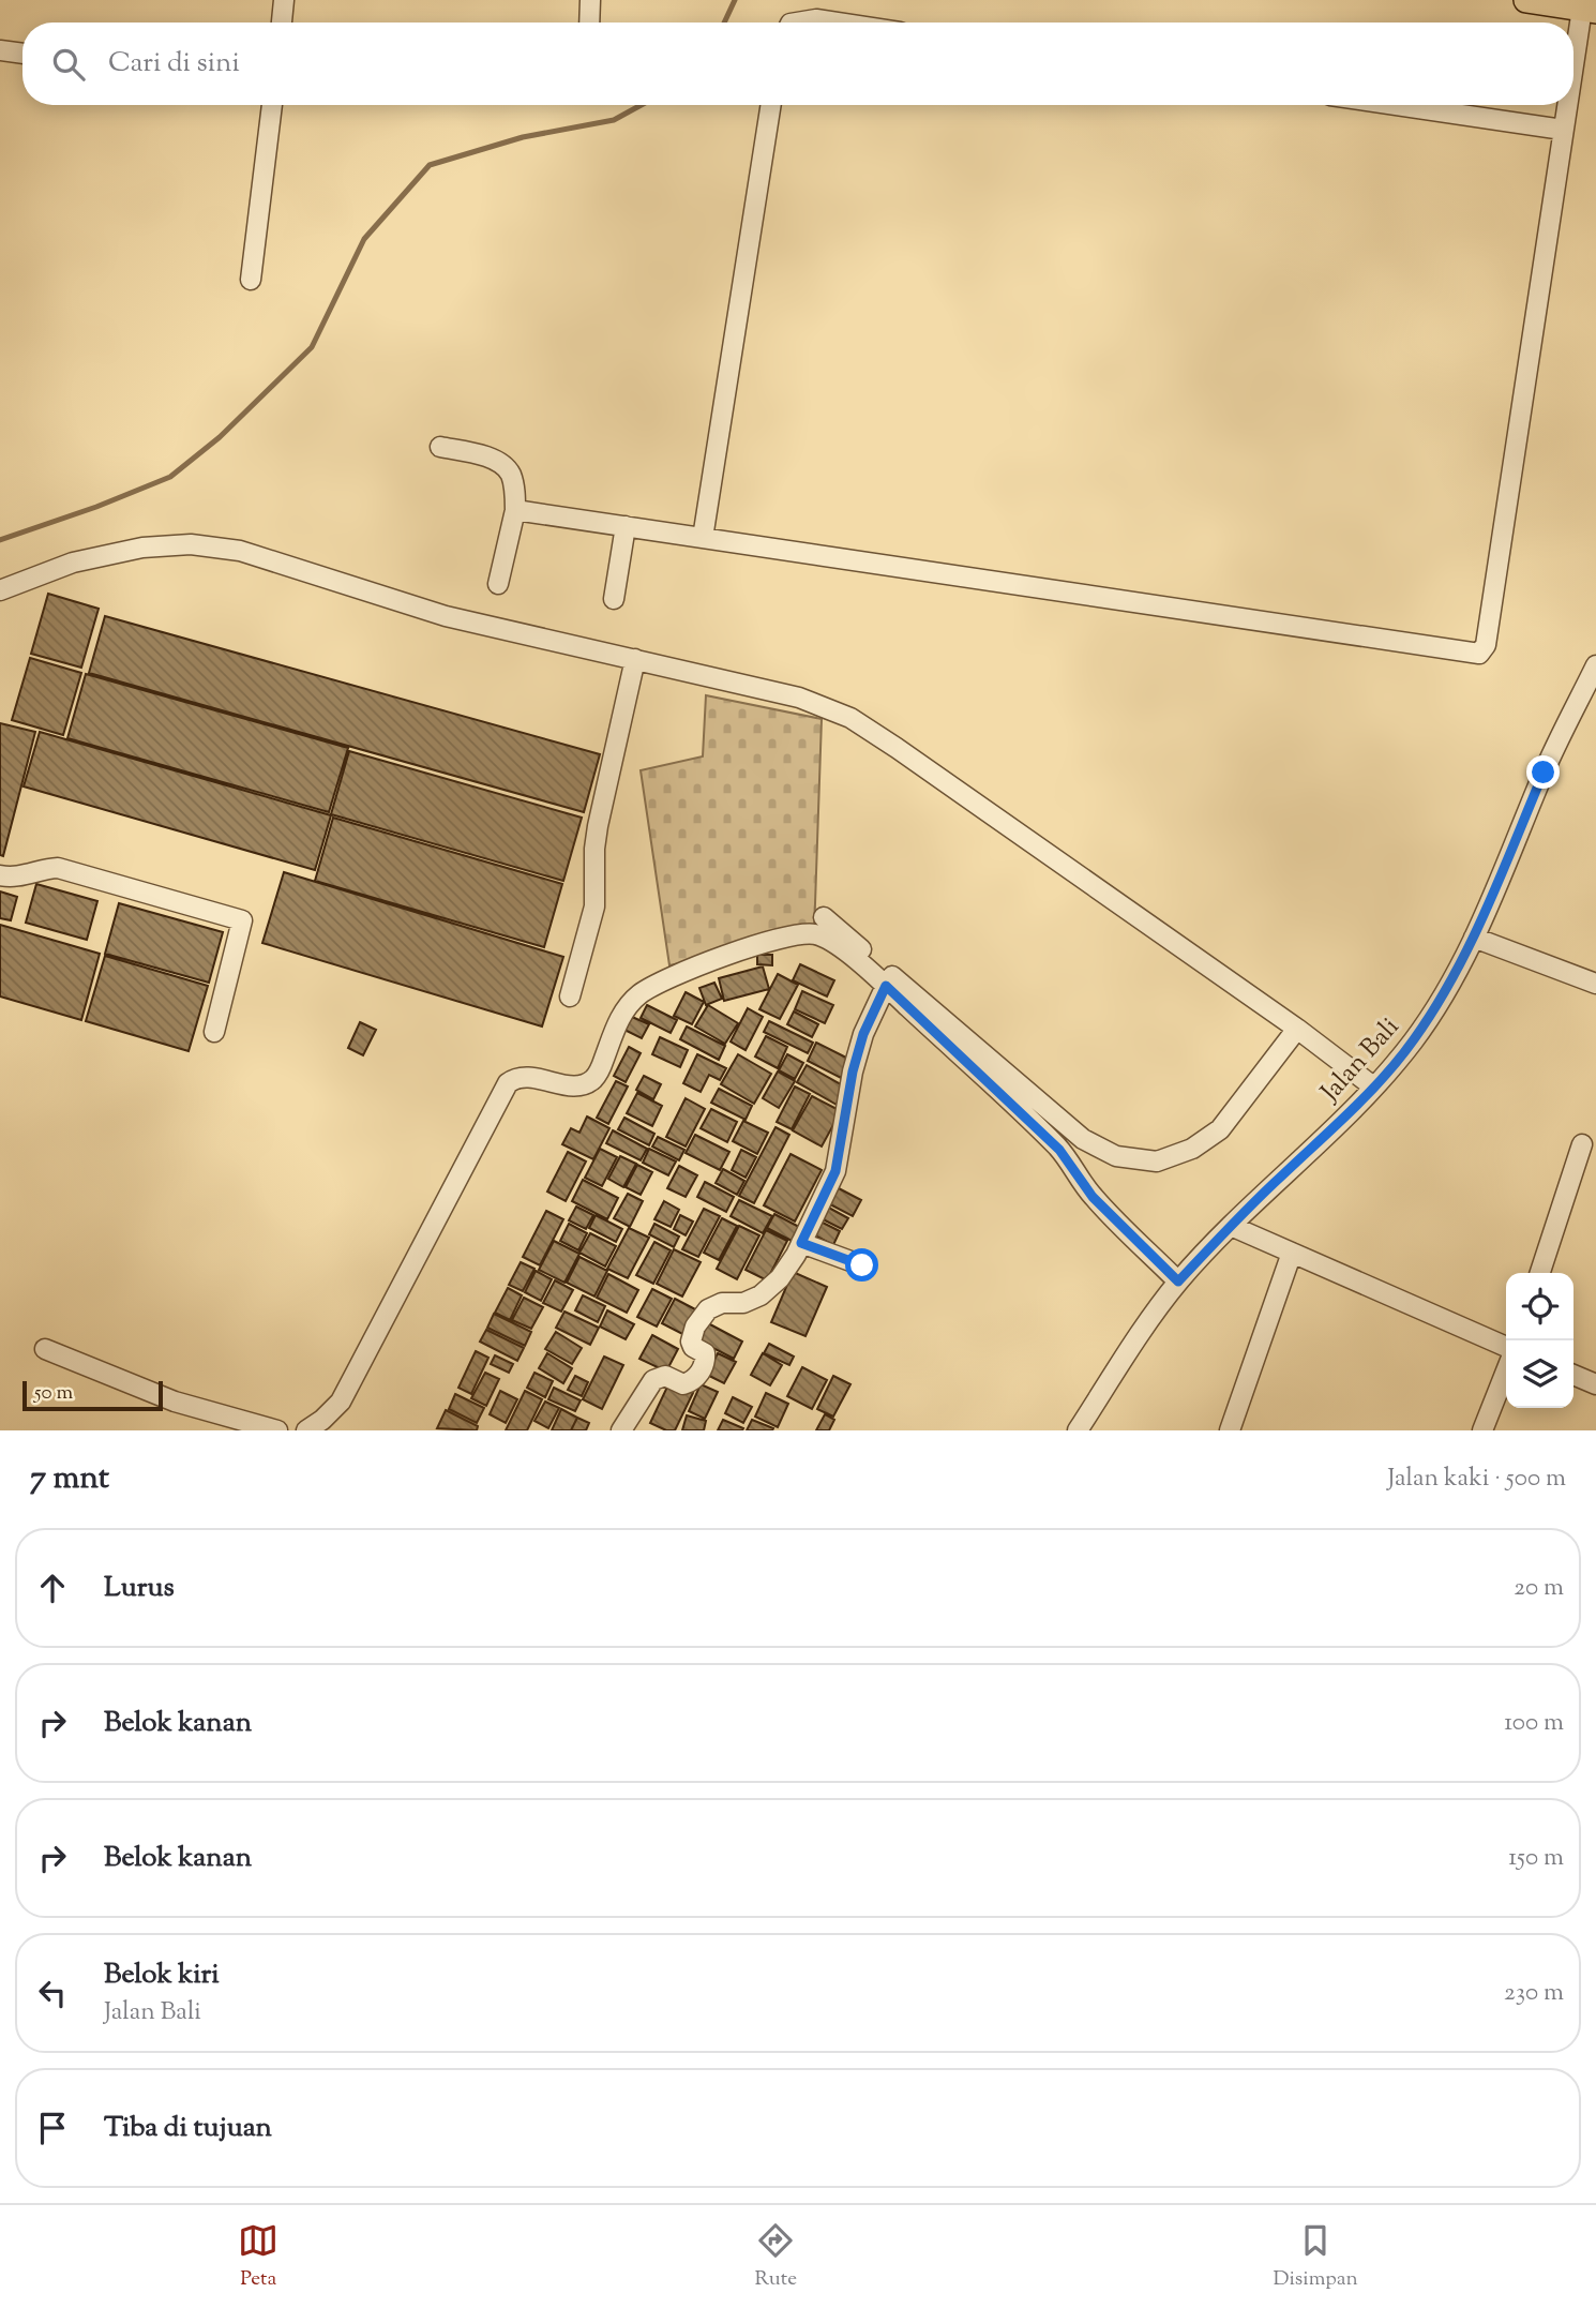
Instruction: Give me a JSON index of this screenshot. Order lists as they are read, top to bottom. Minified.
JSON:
{"streets":{"street":["Jalan Bali"]},"scale_bar":"50 m","page":{"search":"Cari di sini","scale":"50 m","heading":["7 mnt","Jalan kaki · 500 m"],"list":[["Lurus","20 m"],["Belok kanan","100 m"],["Belok kanan","150 m"],["Belok kiri","Jalan Bali","230 m"],"Tiba di tujuan"],"nav":["Peta","Rute","Disimpan"]}}
